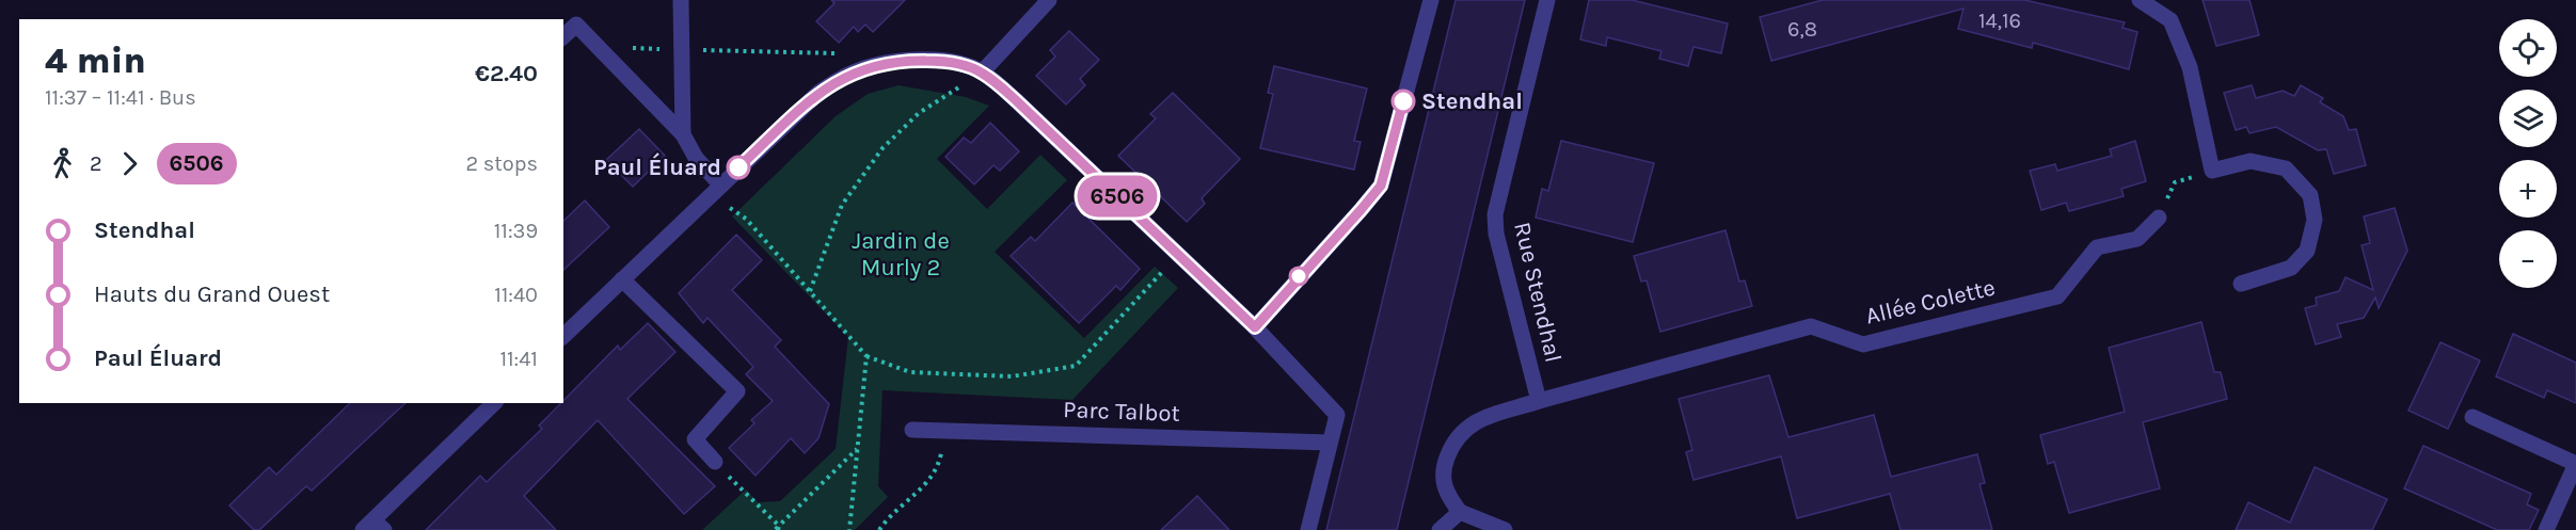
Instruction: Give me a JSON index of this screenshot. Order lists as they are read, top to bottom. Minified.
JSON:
{"streets":{"street":["Rue Stendhal","Allée Colette","Parc Talbot"]},"crossings":[["Rue Stendhal","Allée Colette"]],"parks":["Jardin de Murly 2"],"places":["Stendhal","Paul Éluard"],"lines":["bus line 6506"],"house_numbers":["14,16","6,8"],"page":{"on_map":"6506","map_buttons":["+","−"],"heading":["4 min","11:37 – 11:41 · Bus","€2.40"],"legs":["2","6506","2 stops"],"list":[{"name":"Stendhal","value":"11:39"},{"name":"Hauts du Grand Ouest","value":"11:40"},{"name":"Paul Éluard","value":"11:41"}]}}
